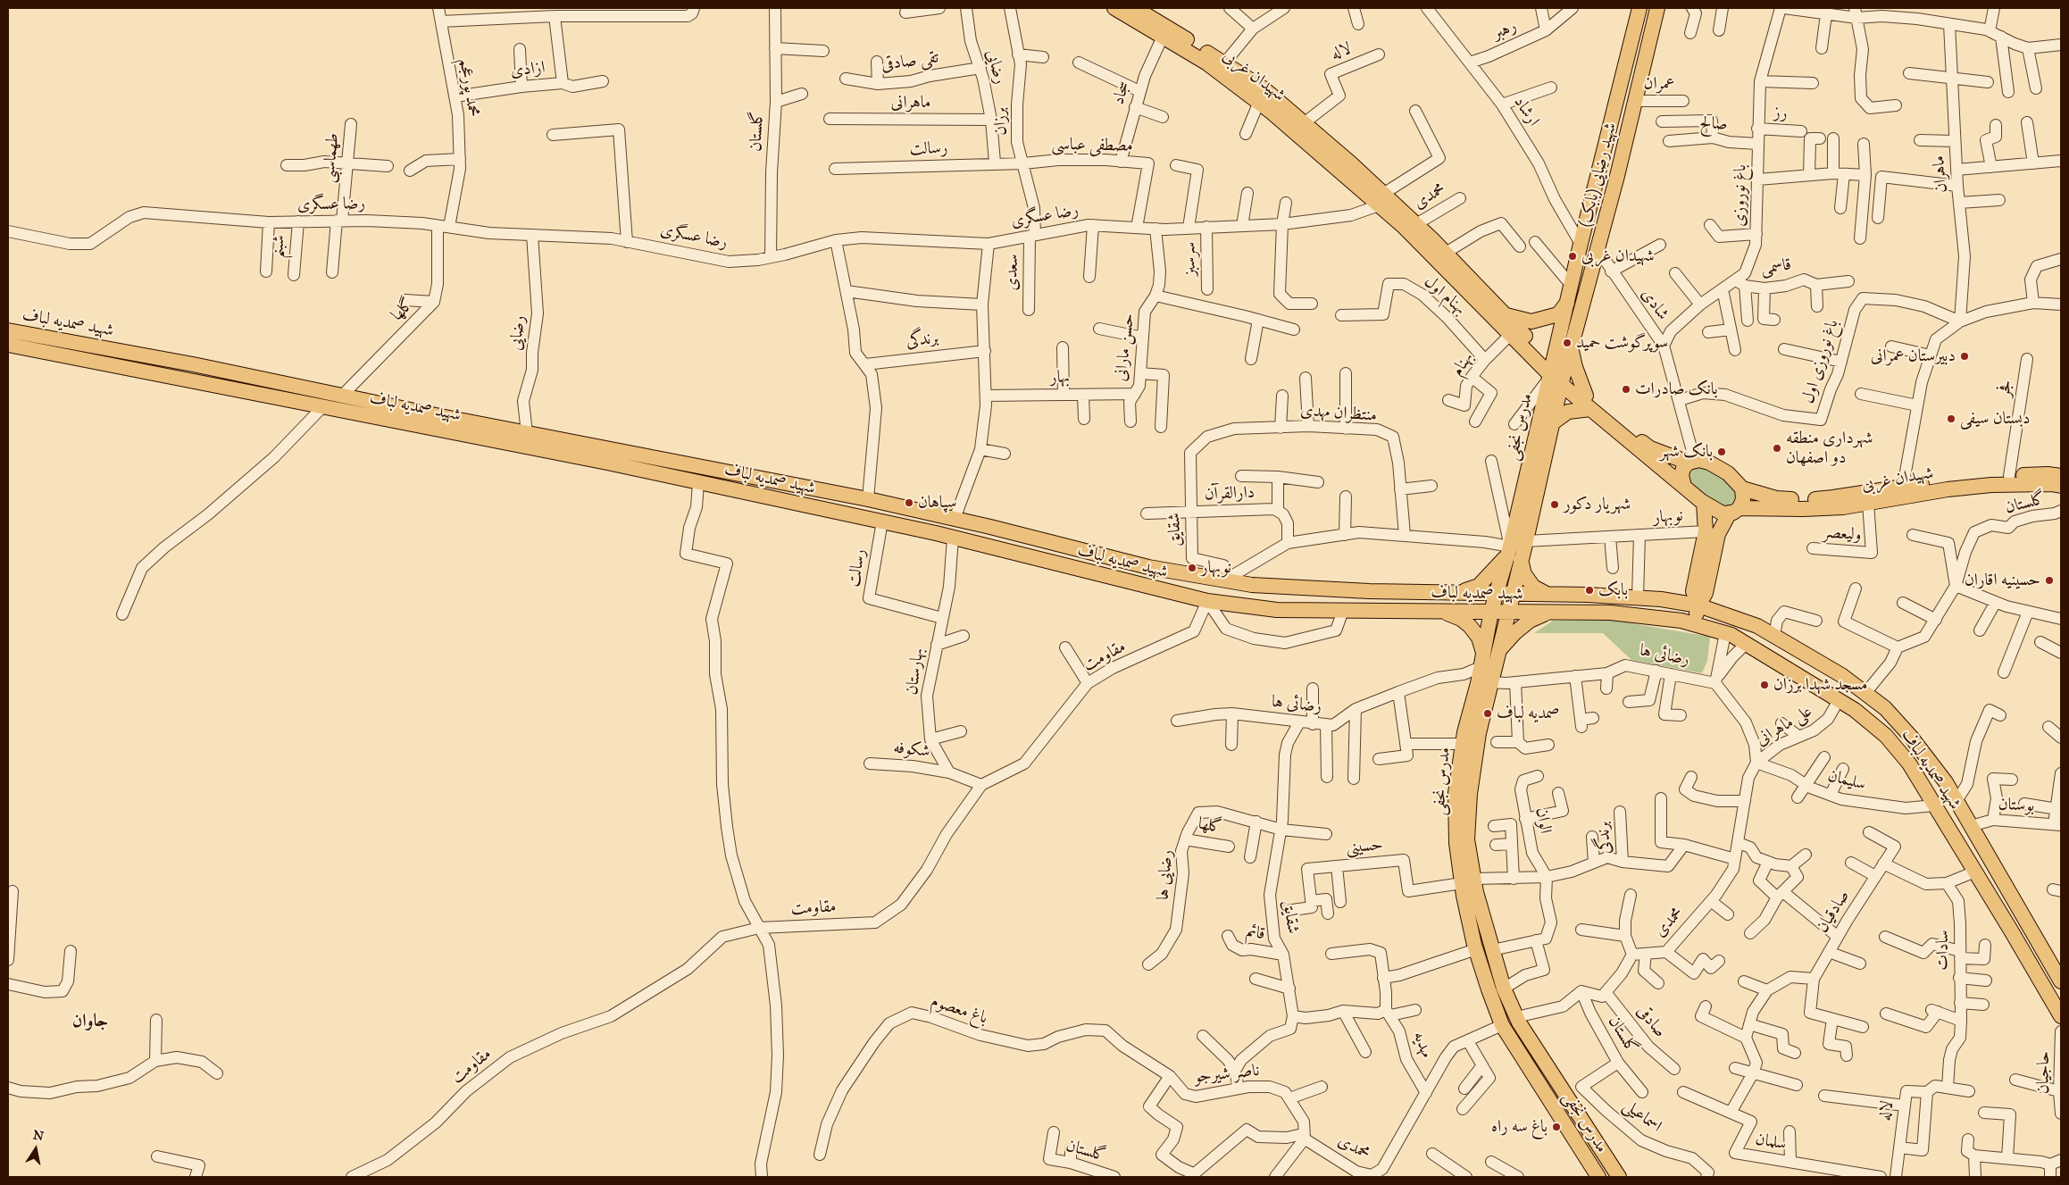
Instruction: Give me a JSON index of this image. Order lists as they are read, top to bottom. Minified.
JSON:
{"streets":{"main road":["شهیدان غربی","شهید رضایی (بابک)","شهید صمدیه لباف","مدرس نجفی"],"street":["رهبر","لاله","تقی صادقی","رضایی","ازادی","عمران","محمد پورعجم","سجاد","ماهرانی","ارشاد","رز","برزان","صالح","گلستان","مصطفی عباسی","رسالت","طهماسبی","ماهران","باغ نوروزی","محمدی","رضا عسگری","شبنم","سرسبز","قاسمی","سعدی","بهنام اول","شادی","گلها","برندگی","حسن مارانی","باغ نوروزی اول","بهنام","بهار","فجر","منتظران مهدی","دارالقرآن","نوبهار","شقایق","ولیعصر","رضائی ها","مقاومت","بهارستان","علی ماهرانی","شکوفه","سلیمان","بوستان","الوان","حسینی","رضایی ها","صادقیان","قائم","سادات","باغ معصوم","صادقی","مهدیه","حاجیان","ناصر شیرجو","اسماعیلی","سلمان"]},"crossings":[["رهبر","ارشاد"],["لاله","شهیدان غربی"],["لاله","سادات"],["تقی صادقی","رضایی"],["رضایی","ماهرانی"],["رضایی","رسالت"],["رضایی","رضا عسگری"],["رضایی","شهید صمدیه لباف"],["ازادی","محمد پورعجم"],["شهیدان غربی","سجاد"],["شهیدان غربی","شهید رضایی (بابک)"],["شهیدان غربی","محمدی"],["شهیدان غربی","رضا عسگری"],["شهیدان غربی","شادی"],["شهیدان غربی","بهنام"],["شهیدان غربی","فجر"],["شهیدان غربی","مدرس نجفی"],["شهیدان غربی","ولیعصر"],["عمران","شهید رضایی (بابک)"],["محمد پورعجم","رضا عسگری"],["محمد پورعجم","گلها"],["سجاد","مصطفی عباسی"],["ارشاد","شهید رضایی (بابک)"],["رز","باغ نوروزی"],["برزان","مصطفی عباسی"],["برزان","رسالت"],["برزان","رضا عسگری"],["برزان","سعدی"],["صالح","باغ نوروزی"],["گلستان","رضا عسگری"],["گلستان","اسماعیلی"],["مصطفی عباسی","رسالت"],["مصطفی عباسی","رضا عسگری"],["رسالت","شهید صمدیه لباف"],["رسالت","بهارستان"],["طهماسبی","رضا عسگری"],["ماهران","باغ نوروزی اول"],["شهید رضایی (بابک)","شادی"],["شهید رضایی (بابک)","مدرس نجفی"],["باغ نوروزی","قاسمی"],["باغ نوروزی","شادی"],["محمدی","مدرس نجفی"],["محمدی","علی ماهرانی"],["محمدی","مهدیه"],["محمدی","ناصر شیرجو"],["رضا عسگری","شبنم"],["رضا عسگری","سرسبز"],["رضا عسگری","سعدی"],["رضا عسگری","گلها"],["رضا عسگری","حسن مارانی"],["بهنام اول","بهنام"],["شادی","باغ نوروزی اول"],["گلها","شهید صمدیه لباف"],["گلها","رضایی ها"],["شهید صمدیه لباف","مدرس نجفی"],["شهید صمدیه لباف","شقایق"],["شهید صمدیه لباف","مقاومت"],["شهید صمدیه لباف","بهارستان"],["شهید صمدیه لباف","علی ماهرانی"],["شهید صمدیه لباف","سلیمان"],["شهید صمدیه لباف","بوستان"],["برندگی","حسینی"],["حسن مارانی","بهار"],["منتظران مهدی","شقایق"],["مدرس نجفی","نوبهار"],["مدرس نجفی","رضائی ها"],["مدرس نجفی","حسینی"],["دارالقرآن","شقایق"],["شقایق","رضائی ها"],["شقایق","رضایی ها"],["شقایق","قائم"],["بهارستان","شکوفه"],["علی ماهرانی","سلیمان"],["الوان","حسینی"],["باغ معصوم","ناصر شیرجو"]],"districts":["جاوان"],"places":["شهیدان غربی","سوپرگوشت حمید","دبیرستان عمرانی","بانک صادرات","دبستان سیفی","شهرداری منطقه دو اصفهان","بانک شهر","سپاهان","شهریار دکور","نوبهار","حسینیه اقاران","بابک","مسجد شهدا برزان","صمدیه لباف","باغ سه راه"],"north":"top"}
